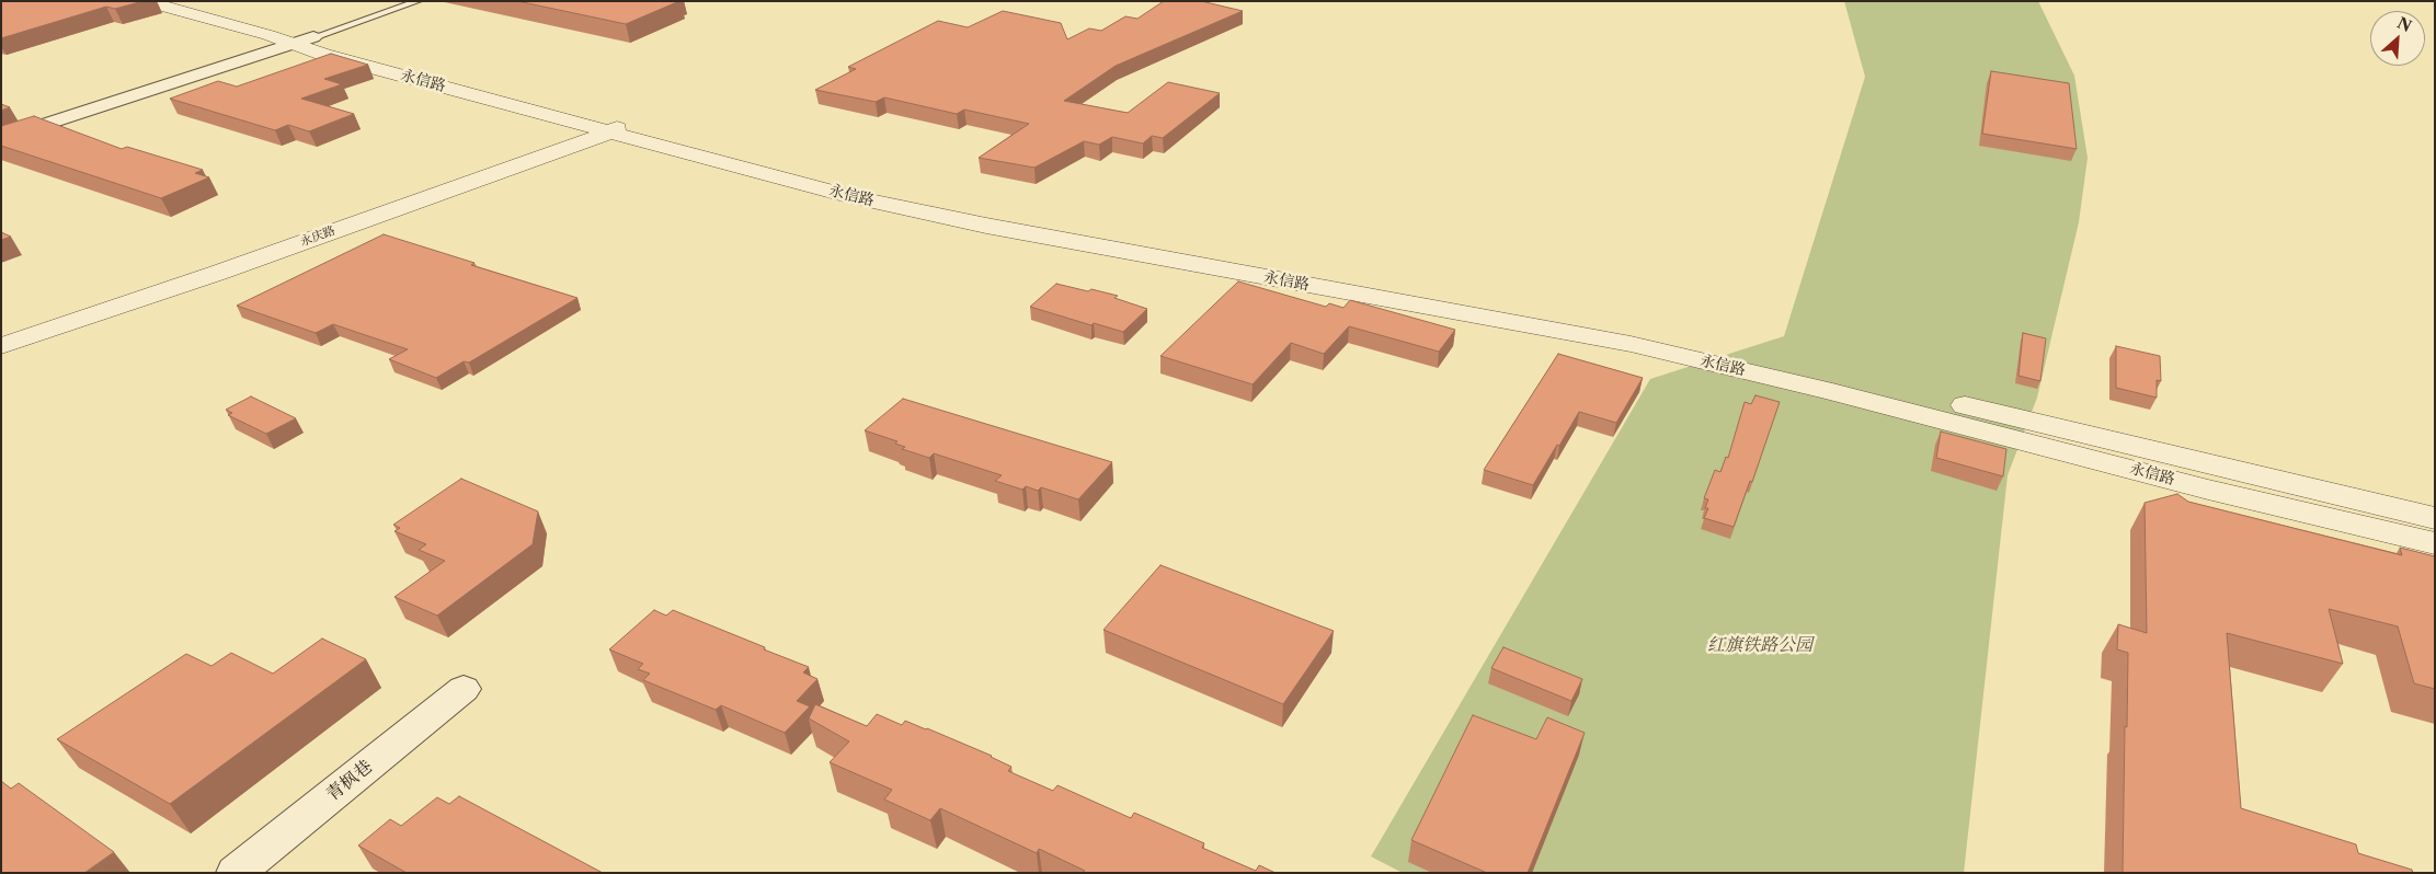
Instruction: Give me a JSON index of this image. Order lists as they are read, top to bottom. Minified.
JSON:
{"streets":{"street":["永信路","永庆路","青枫巷"]},"crossings":[["永信路","永庆路"]],"parks":["红旗铁路公园"],"north":"top right"}
